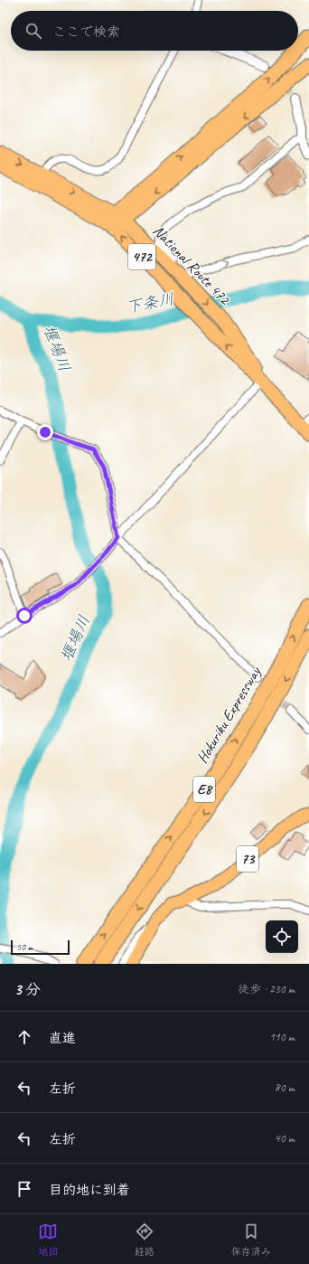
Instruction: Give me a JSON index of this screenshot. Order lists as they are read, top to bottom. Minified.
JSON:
{"streets":{"highway":["472","National Route 472","Hokuriku Expressway","E8"],"main road":["73"]},"water":["下条川","堰場川"],"scale_bar":"50 m","page":{"search":"ここで検索","scale":"50 m","heading":["3 分","徒歩 · 230 m"],"list":[["直進","110 m"],["左折","80 m"],["左折","40 m"],"目的地に到着"],"nav":["地図","経路","保存済み"]}}
